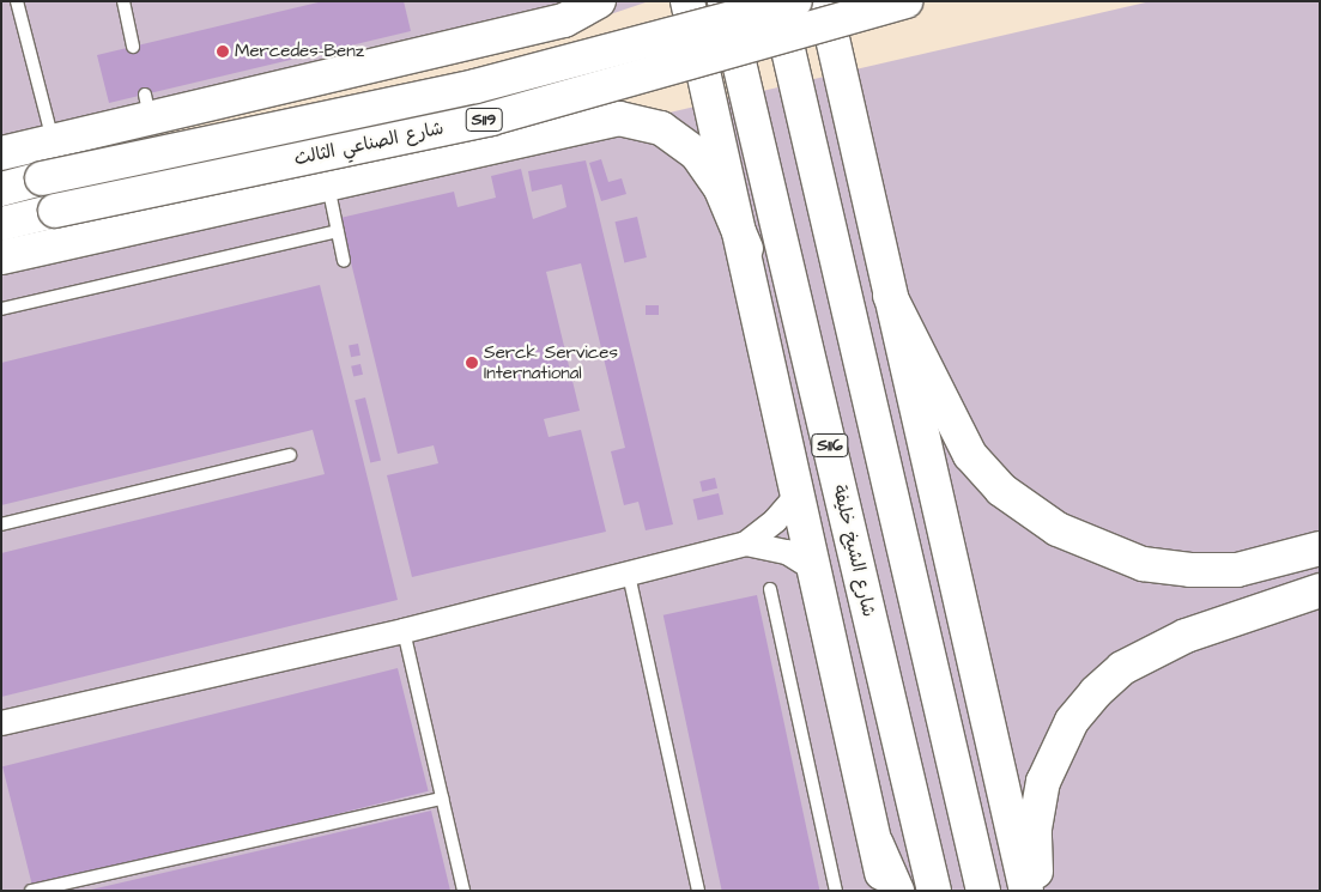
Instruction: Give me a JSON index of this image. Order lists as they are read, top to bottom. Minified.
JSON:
{"streets":{"main road":["S119","شارع الصناعي الثالث","S116","شارع الشيخ خليفة"]},"places":["Mercedes-Benz","Serck Services International"]}
